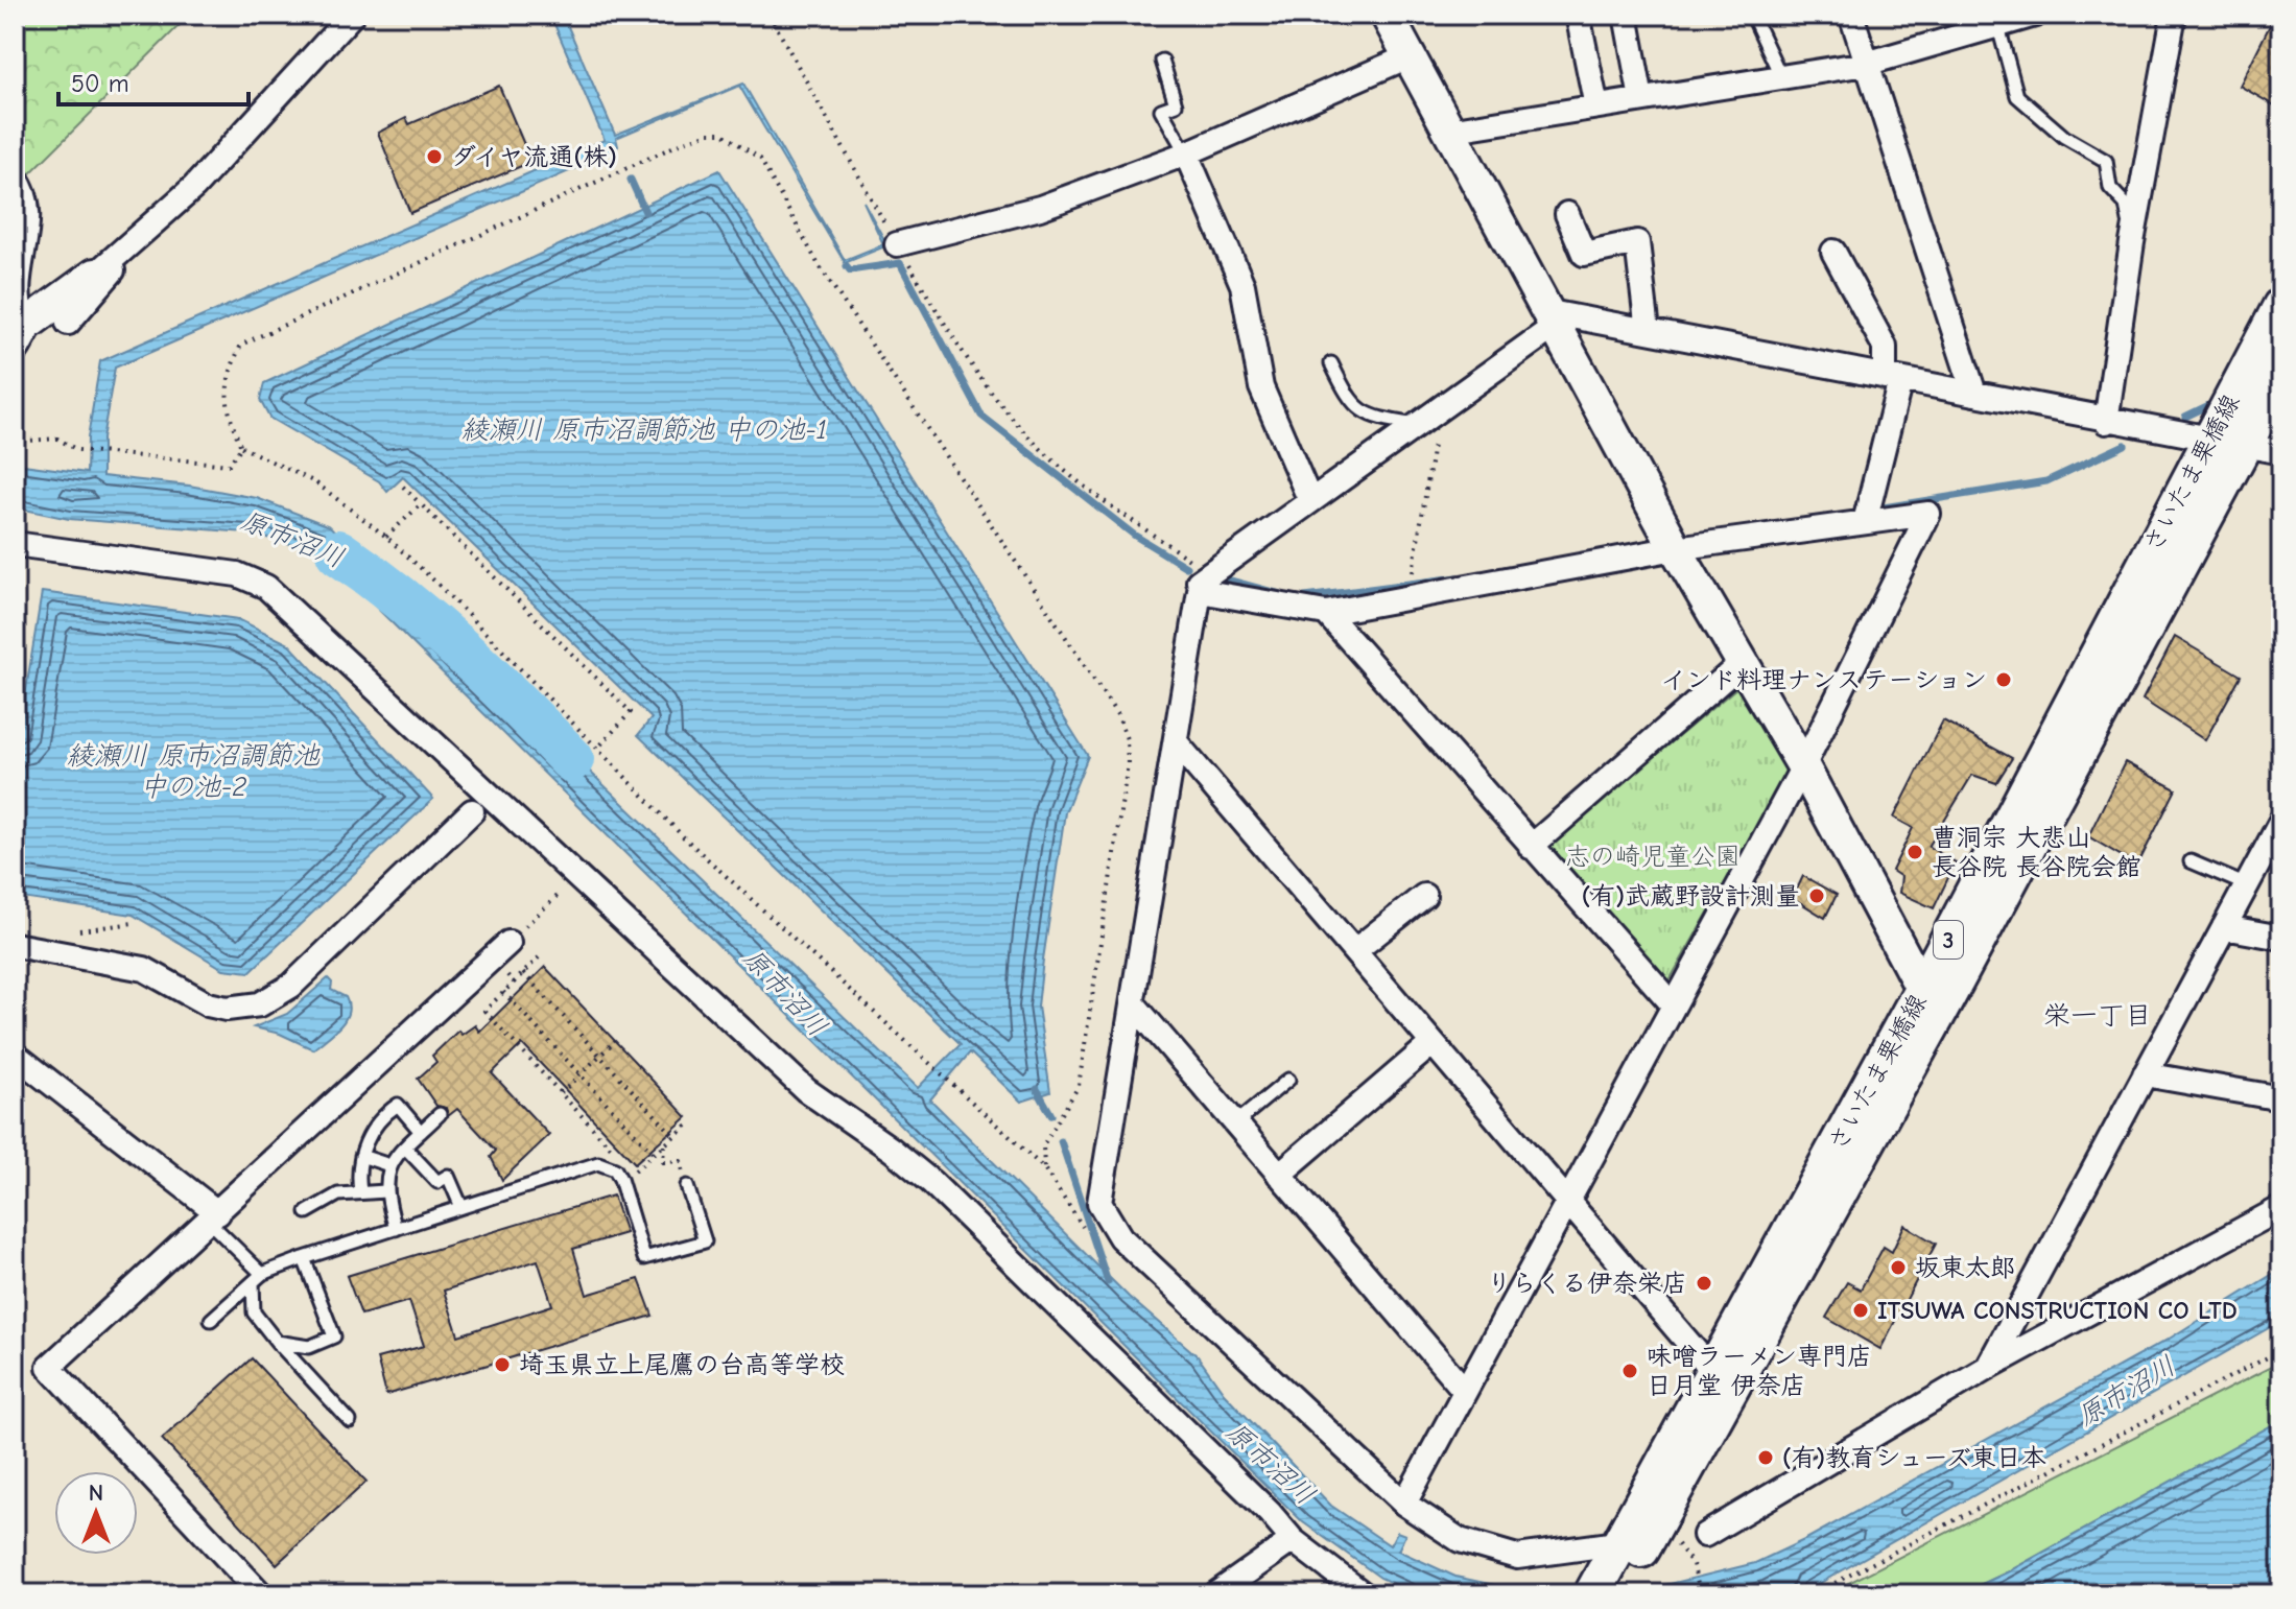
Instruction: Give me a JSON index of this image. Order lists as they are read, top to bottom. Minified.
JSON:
{"streets":{"main road":["さいたま栗橋線","3"]},"districts":["栄一丁目"],"water":["綾瀬川 原市沼調節池 中の池-1","原市沼川","綾瀬川 原市沼調節池 中の池-2"],"parks":["志の崎児童公園"],"places":["ダイヤ流通(株)","インド料理ナンステーション","曹洞宗 大悲山 長谷院 長谷院会館","(有)武蔵野設計測量","坂東太郎","りらくる伊奈栄店","ITSUWA CONSTRUCTION CO LTD","埼玉県立上尾鷹の台高等学校","味噌ラーメン専門店 日月堂 伊奈店","(有)教育シューズ東日本"],"scale_bar":"50 m","north":"top"}
